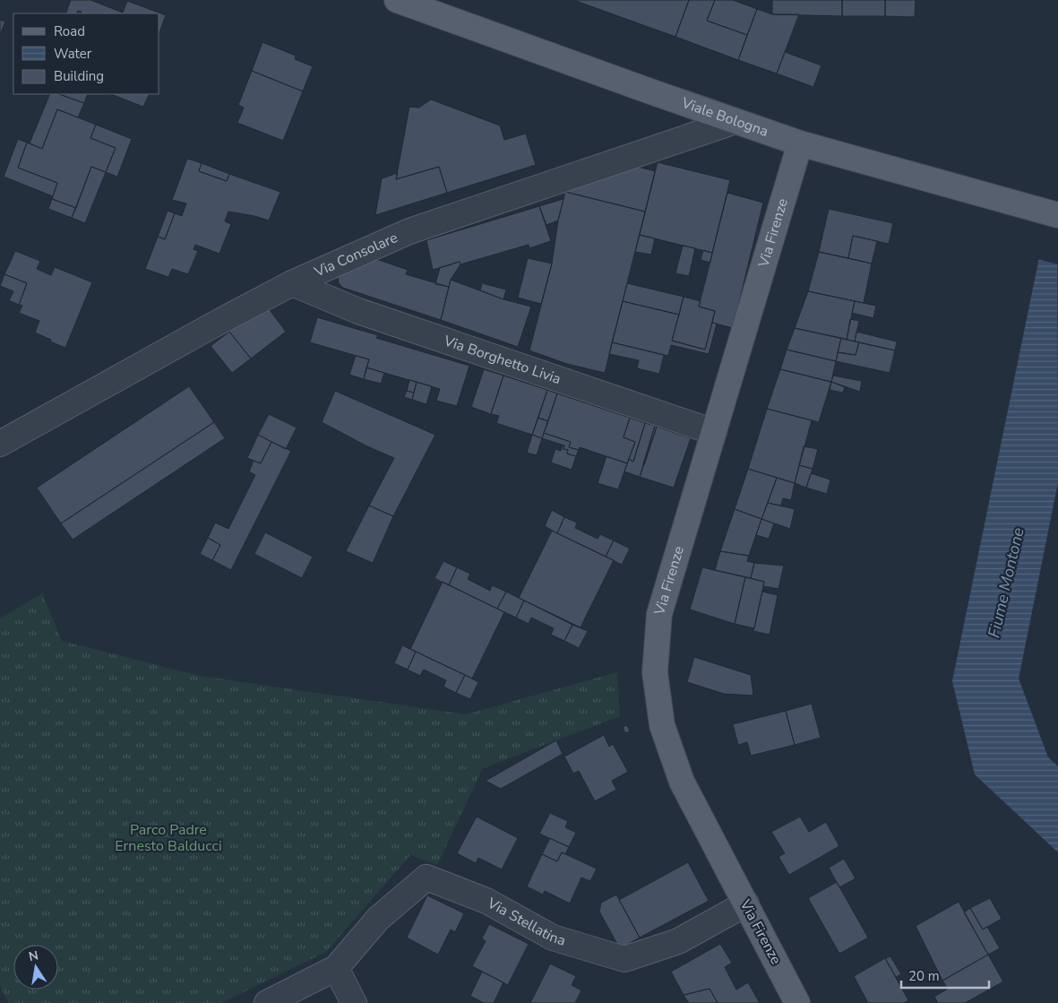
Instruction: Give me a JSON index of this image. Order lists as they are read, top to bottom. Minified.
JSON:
{"streets":{"main road":["Viale Bologna","Via Firenze"],"street":["Via Consolare","Via Borghetto Livia","Via Stellatina"]},"crossings":[["Viale Bologna","Via Firenze"],["Viale Bologna","Via Consolare"],["Via Firenze","Via Borghetto Livia"],["Via Firenze","Via Stellatina"],["Via Consolare","Via Borghetto Livia"]],"water":["Fiume Montone"],"parks":["Parco Padre Ernesto Balducci"],"legend":["Road","Water","Building"],"scale_bar":"20 m","north":"top"}
